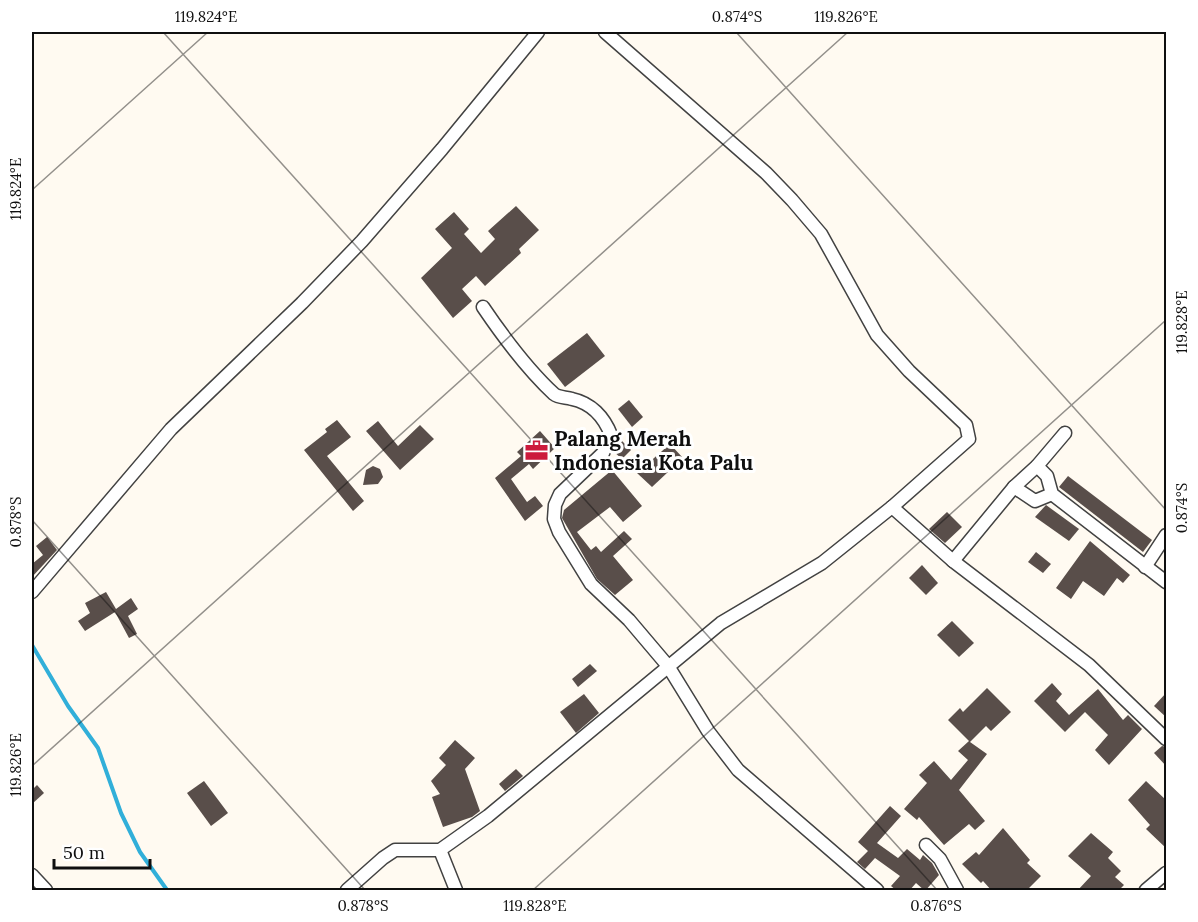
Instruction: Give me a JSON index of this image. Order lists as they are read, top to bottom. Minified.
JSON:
{"places":{"office":["Palang Merah Indonesia Kota Palu"]},"scale_bar":"50 m","coordinates":["119.824°E","0.874°S","119.826°E","119.828°E","0.878°S","0.876°S"]}
